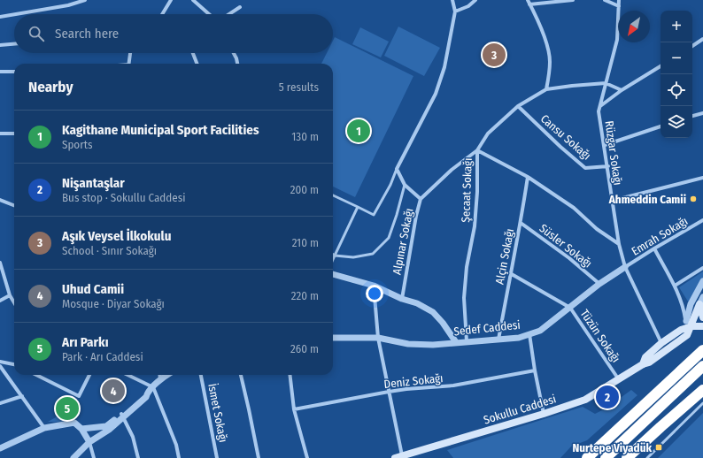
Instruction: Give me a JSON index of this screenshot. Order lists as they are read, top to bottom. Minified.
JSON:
{"streets":{"main road":["Sokullu Caddesi"],"street":["Cansu Sokağı","Rüzgar Sokağı","Şecaat Sokağı","Emrah Sokağı","Alpınar Sokağı","Süsler Sokağı","Alçin Sokağı","Sedef Caddesi","Tüzün Sokağı","Deniz Sokağı","İsmet Sokağı"]},"crossings":[["Cansu Sokağı","Rüzgar Sokağı"],["Cansu Sokağı","Şecaat Sokağı"],["Rüzgar Sokağı","Şecaat Sokağı"],["Rüzgar Sokağı","Emrah Sokağı"],["Rüzgar Sokağı","Sedef Caddesi"],["Rüzgar Sokağı","Sokullu Caddesi"],["Şecaat Sokağı","Alpınar Sokağı"],["Şecaat Sokağı","Sedef Caddesi"],["Emrah Sokağı","Sedef Caddesi"],["Süsler Sokağı","Alçin Sokağı"],["Süsler Sokağı","Sedef Caddesi"],["Alçin Sokağı","Sedef Caddesi"],["Alçin Sokağı","Tüzün Sokağı"],["Sedef Caddesi","Tüzün Sokağı"],["Tüzün Sokağı","Sokullu Caddesi"]],"places":{"other":["Ahmeddin Camii"],"transit":["Nurtepe Viyadük"]},"north":"bottom left","page":{"map_buttons":["+","−"],"search":"Search here","pins":["3","1","4","2","5"],"heading":["Nearby","5 results"],"list":[{"mark":"1","name":"Kagithane Municipal Sport Facilities","note":"Sports","value":"130 m"},{"mark":"2","name":"Nişantaşlar","note":"Bus stop · Sokullu Caddesi","value":"200 m"},{"mark":"3","name":"Aşık Veysel İlkokulu","note":"School · Sınır Sokağı","value":"210 m"},{"mark":"4","name":"Uhud Camii","note":"Mosque · Diyar Sokağı","value":"220 m"},{"mark":"5","name":"Arı Parkı","note":"Park · Arı Caddesi","value":"260 m"}]}}
